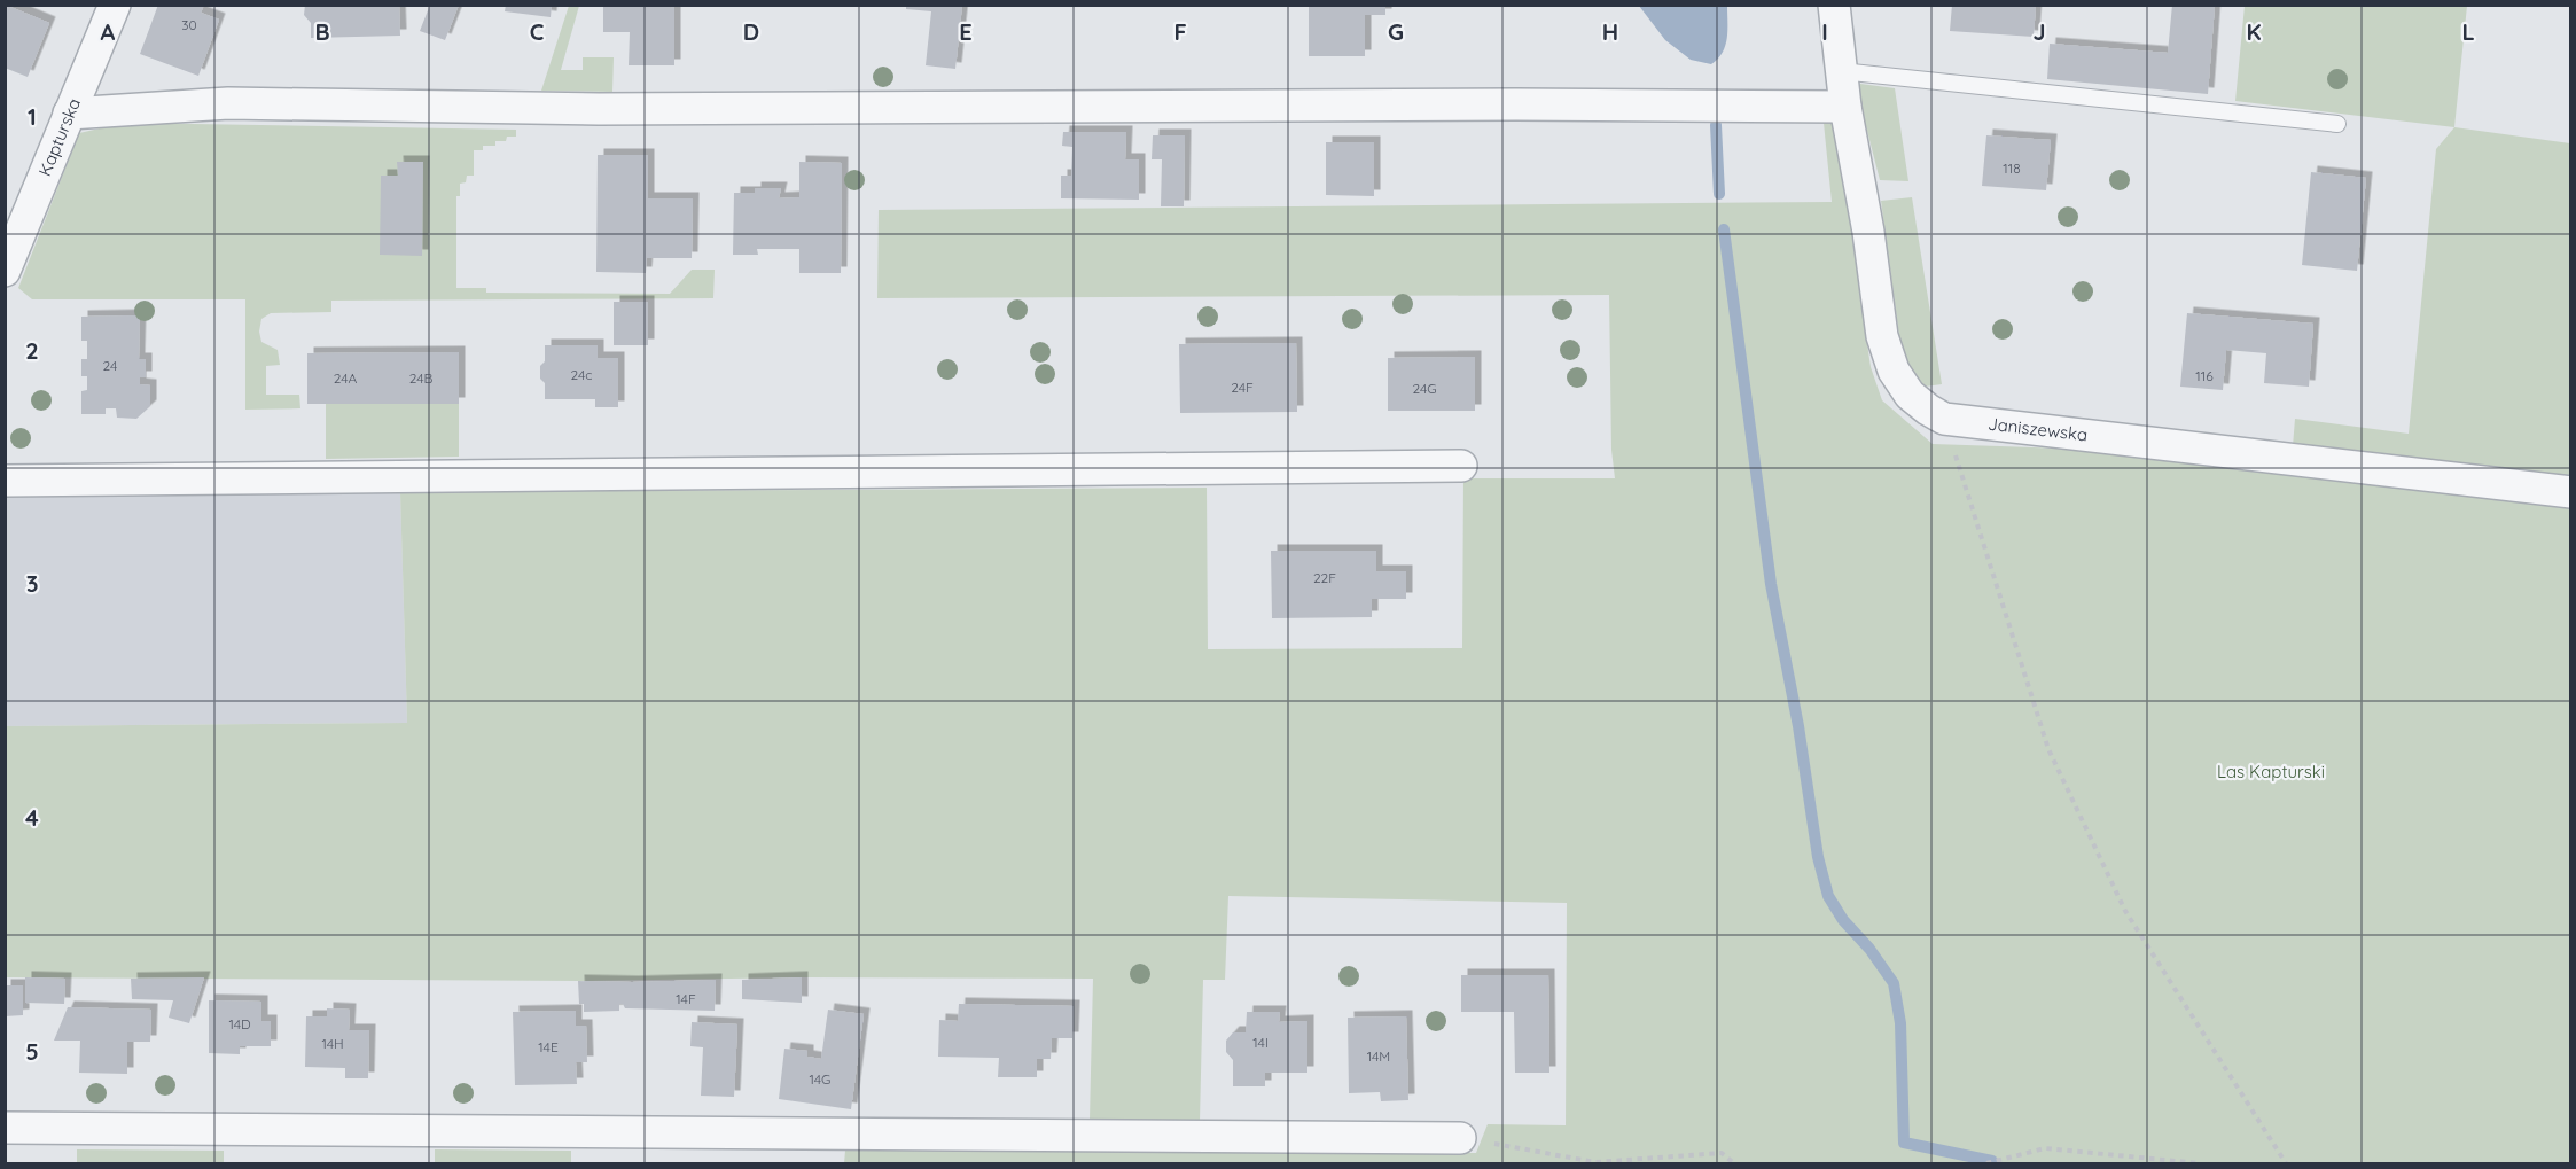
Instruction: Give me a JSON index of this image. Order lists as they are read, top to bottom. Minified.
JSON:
{"streets":{"street":["Kapturska","Janiszewska"]},"parks":["Las Kapturski"],"house_numbers":["30","118","24","24c","116","24A","24B","24F","24G","22F","14F","14D","14l","14H","14E","14M","14G"],"grid":{"columns":["A","B","C","D","E","F","G","H","I","J","K","L"],"rows":["1","2","3","4","5"]}}
